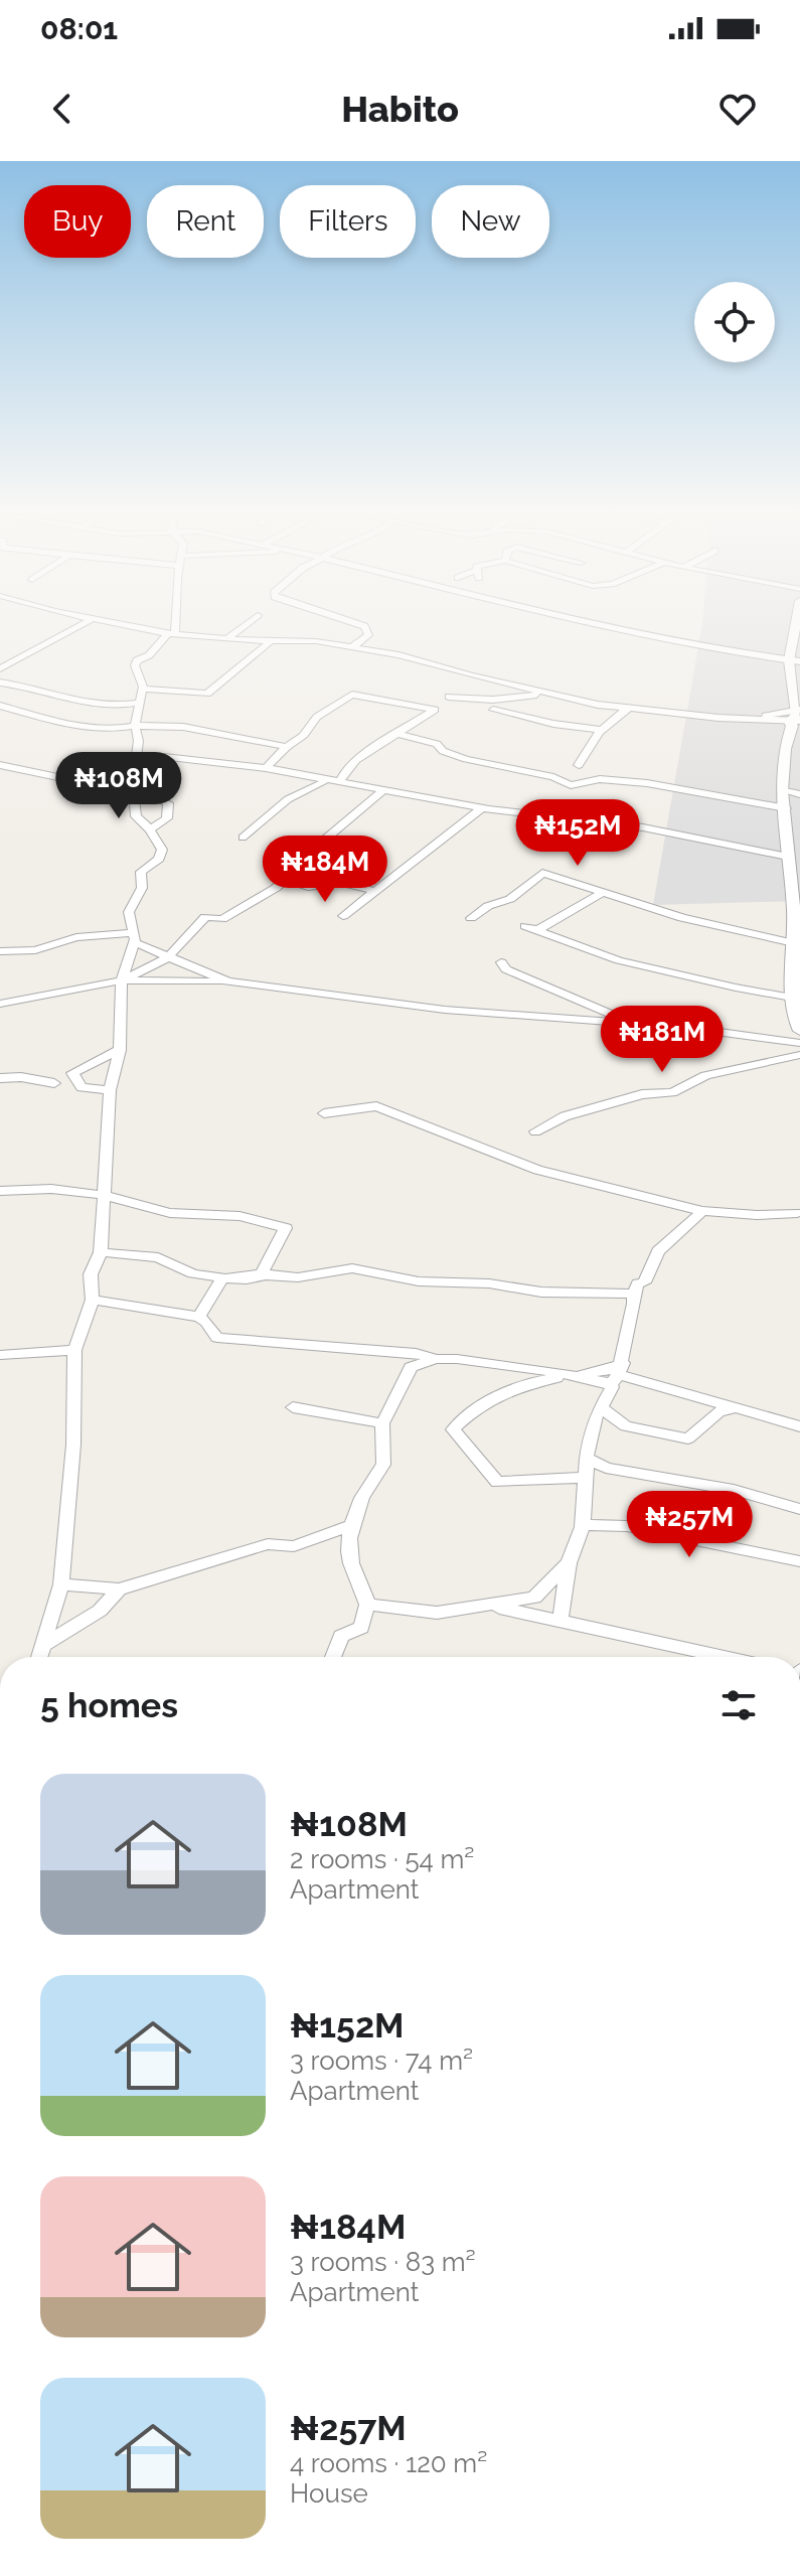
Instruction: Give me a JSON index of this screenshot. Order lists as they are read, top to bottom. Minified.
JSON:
{"page":{"status":"08:01","header":"Habito","chip":["Buy","Rent","Filters","New"],"price":["₦108M","₦152M","₦184M","₦181M","₦257M"],"heading":"5 homes","list":[{"name":"₦108M","note":"2 rooms · 54 m² · Apartment"},{"name":"₦152M","note":"3 rooms · 74 m² · Apartment"},{"name":"₦184M","note":"3 rooms · 83 m² · Apartment"},{"name":"₦257M","note":"4 rooms · 120 m² · House"}]}}
